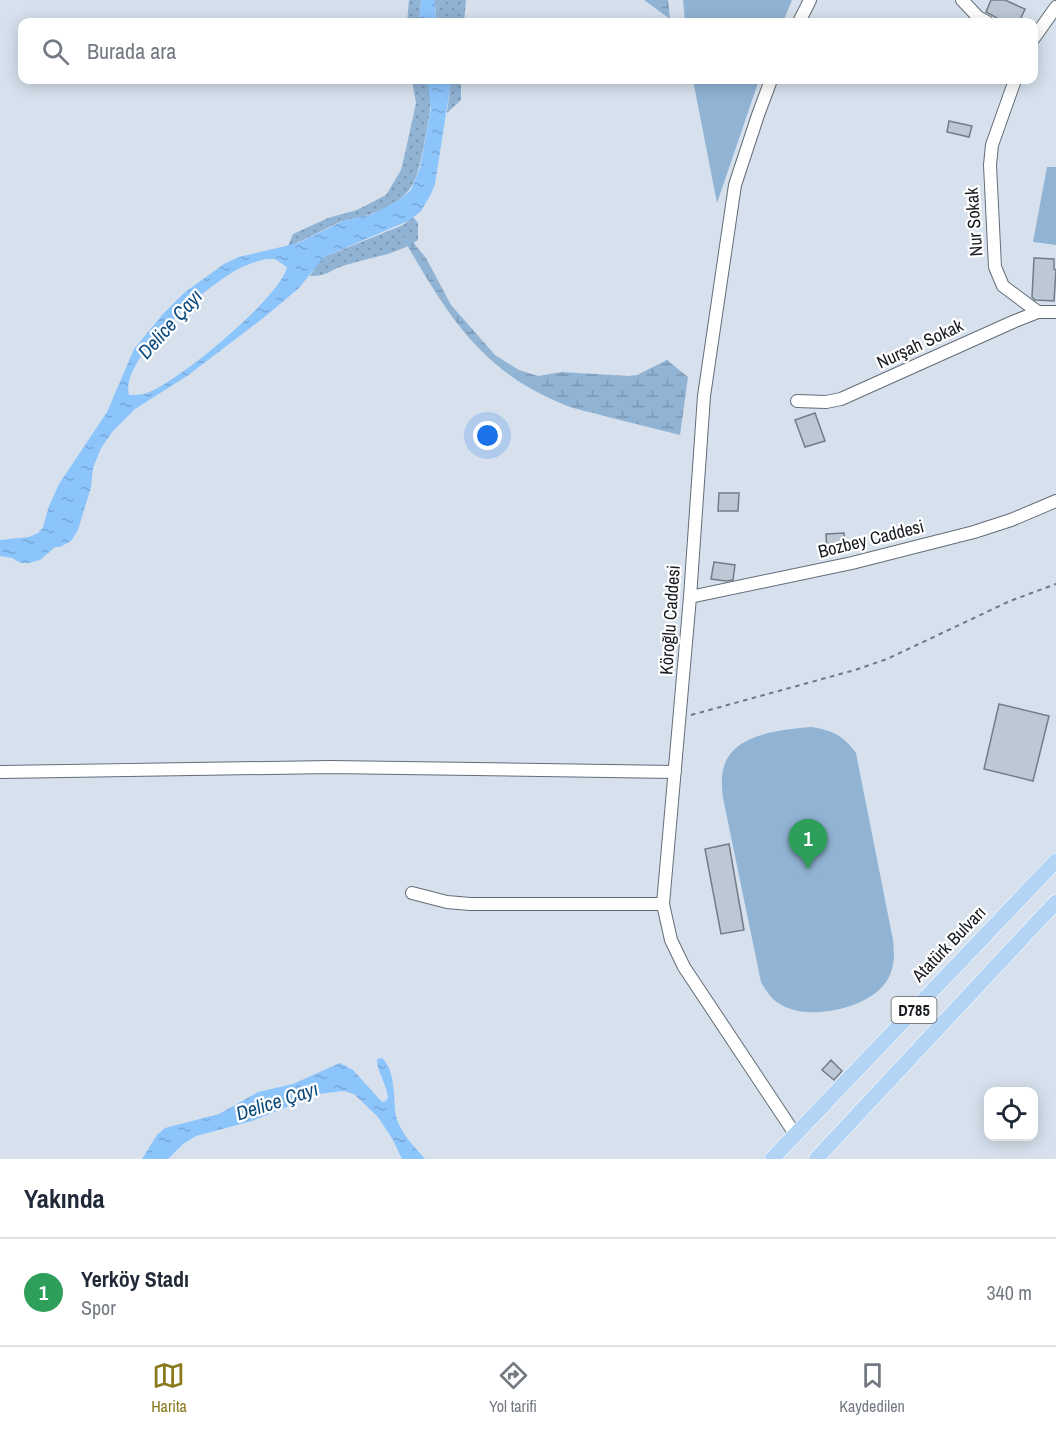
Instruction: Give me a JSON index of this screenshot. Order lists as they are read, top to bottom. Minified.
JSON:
{"streets":{"main road":["Atatürk Bulvarı","D785"],"street":["Nur Sokak","Nurşah Sokak","Bozbey Caddesi","Köroğlu Caddesi"]},"crossings":[["Nur Sokak","Nurşah Sokak"],["Bozbey Caddesi","Köroğlu Caddesi"],["Köroğlu Caddesi","Atatürk Bulvarı"]],"water":["Delice Çayı"],"page":{"search":"Burada ara","pins":"1","heading":"Yakında","list":[{"mark":"1","name":"Yerköy Stadı","note":"Spor","value":"340 m"}],"nav":["Harita","Yol tarifi","Kaydedilen"]}}
